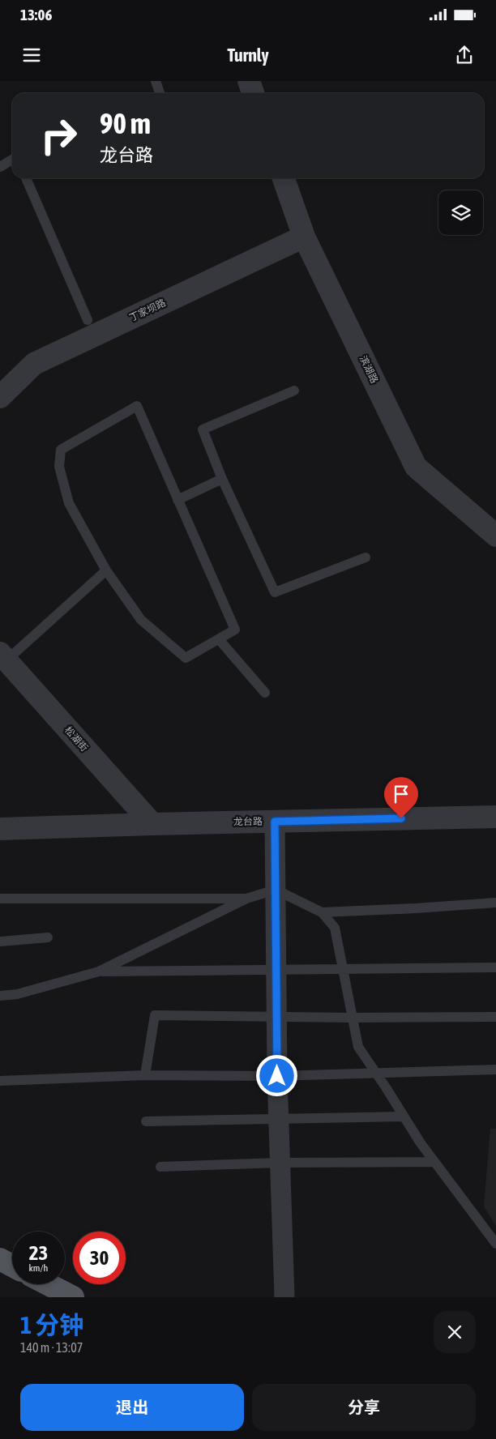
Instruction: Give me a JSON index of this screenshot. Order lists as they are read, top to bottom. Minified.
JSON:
{"streets":{"street":["丁家坝路","滨湖路","松湖街","龙台路"]},"crossings":[["丁家坝路","滨湖路"],["松湖街","龙台路"]],"page":{"status":"13:06","header":"Turnly","turn":["90 m","龙台路"],"speed":"23 km/h","limit":"30","heading":["1 分钟","140 m · 13:07"],"buttons":["退出","分享"]}}
